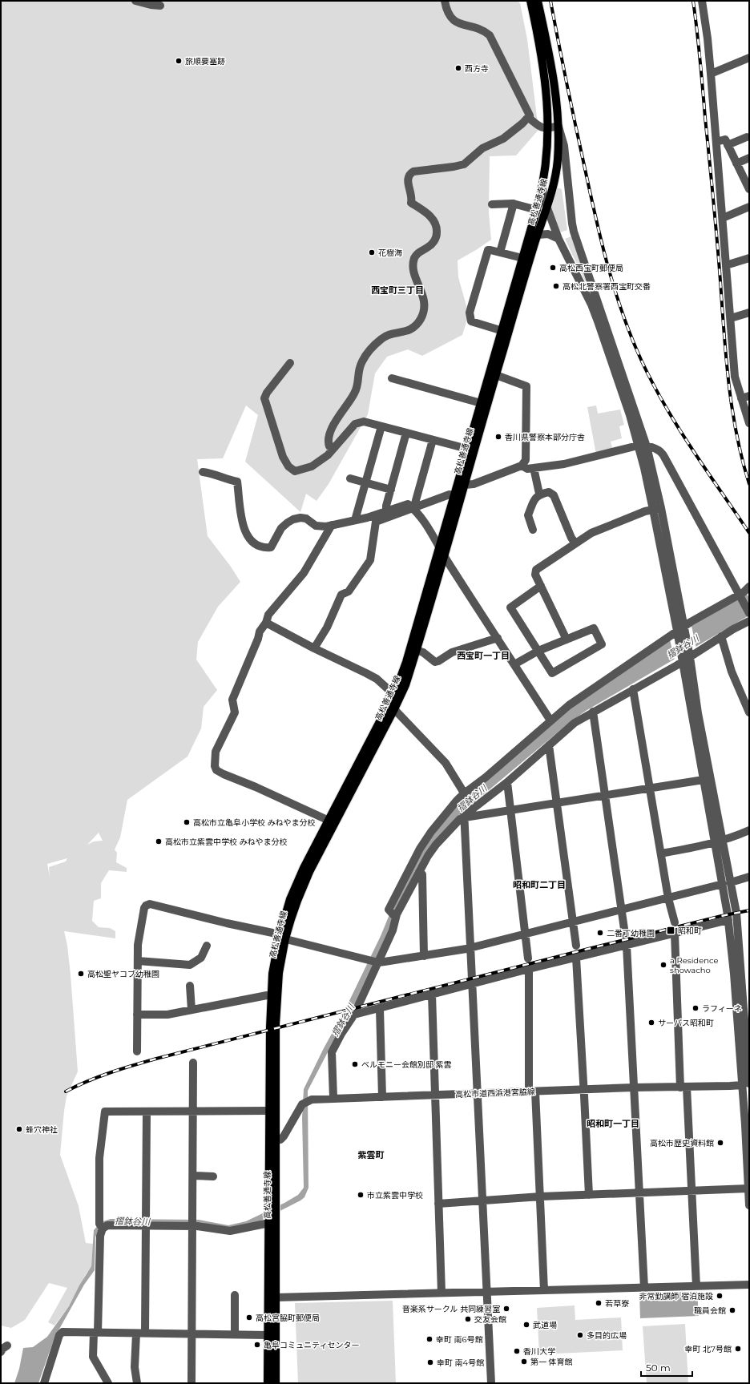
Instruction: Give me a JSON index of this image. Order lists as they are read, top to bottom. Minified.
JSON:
{"streets":{"main road":["高松善通寺線"],"street":["高松市道西浜港宮脇線"]},"crossings":[["高松善通寺線","高松市道西浜港宮脇線"]],"districts":["西宝町三丁目","西宝町一丁目","昭和町二丁目","昭和町一丁目","紫雲町"],"water":["摺鉢谷川"],"places":{"other":["旅順要塞跡","西方寺","花樹海","高松西宝町郵便局","高松北警察署西宝町交番","香川県警察本部分庁舎","高松市立亀阜小学校 みねやま分校","高松市立紫雲中学校 みねやま分校","二番丁幼稚園","a Residence showacho","高松聖ヤコブ幼稚園","ラフィーネ","サーパス昭和町","ベルモニー会館別邸 紫雲","蜂穴神社","高松市歴史資料館","市立紫雲中学校","非常勤講師 宿泊施設","若草寮","音楽系サークル 共同練習室","職員会館","高松宮脇町郵便局","交友会館","武道場","多目的広場","幸町 南6号館","亀阜コミュニティセンター","幸町 北7号館","香川大学","第一 体育館","幸町 南4号館"],"transit":["昭和町"]},"scale_bar":"50 m"}
